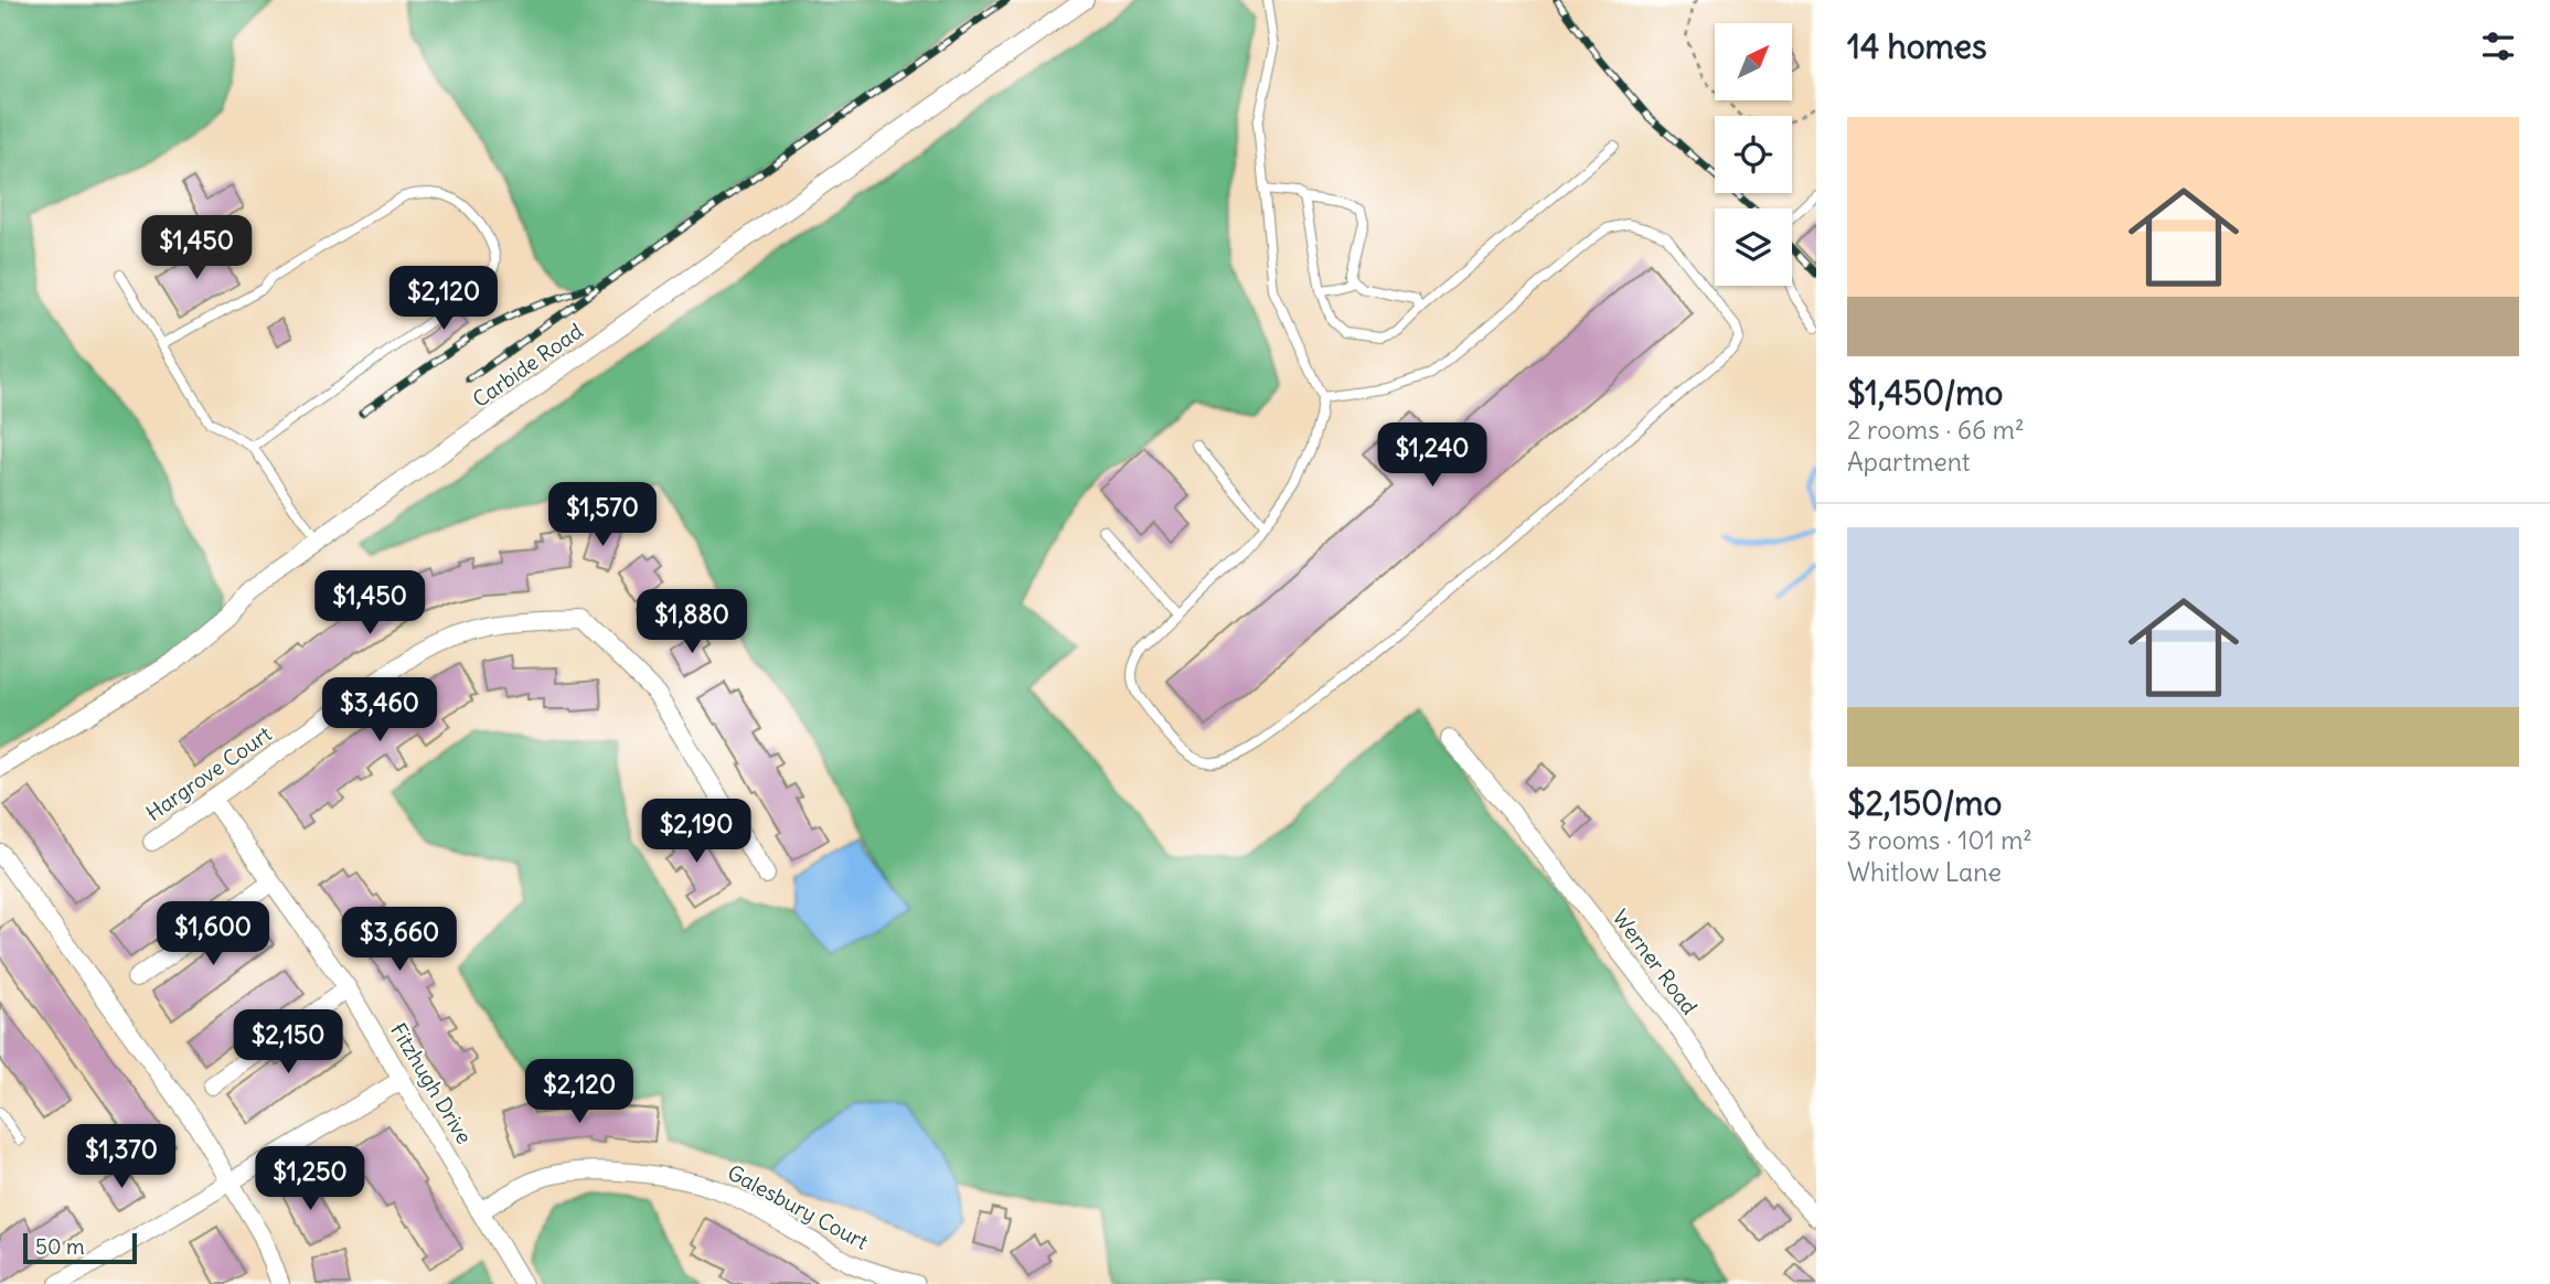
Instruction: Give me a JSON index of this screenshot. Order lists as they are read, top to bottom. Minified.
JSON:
{"streets":{"street":["Carbide Road","Hargrove Court","Werner Road","Fitzhugh Drive","Galesbury Court"]},"crossings":[["Hargrove Court","Fitzhugh Drive"],["Fitzhugh Drive","Galesbury Court"]],"scale_bar":"50 m","north":"top right","page":{"heading":"14 homes","list":[{"name":"$1,450/mo","note":"2 rooms · 66 m² · Apartment"},{"name":"$2,150/mo","note":"3 rooms · 101 m² · Whitlow Lane"}],"price":["$1,450","$2,120","$1,240","$1,570","$1,450","$1,880","$3,460","$2,190","$1,600","$3,660","$2,150","$2,120","$1,370","$1,250"],"scale":"50 m"}}
